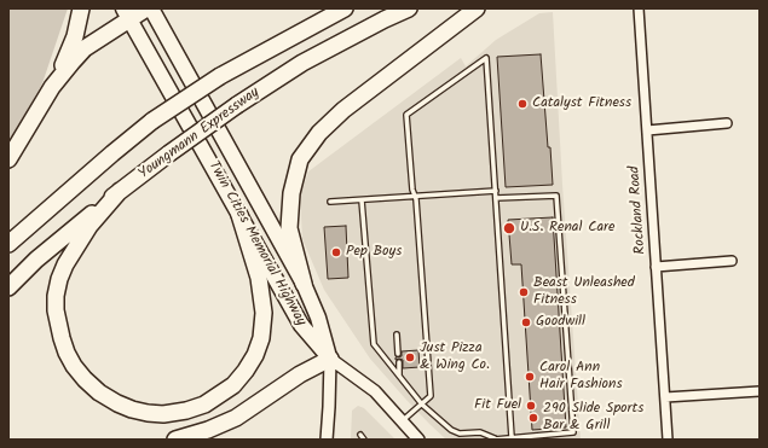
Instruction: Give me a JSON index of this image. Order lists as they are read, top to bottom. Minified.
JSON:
{"streets":{"highway":["Youngmann Expressway"],"main road":["Twin Cities Memorial Highway"],"street":["Rockland Road"]},"places":["Catalyst Fitness","U.S. Renal Care","Pep Boys","Beast Unleashed Fitness","Goodwill","Just Pizza & Wing Co.","Carol Ann Hair Fashions","Fit Fuel","290 Slide Sports Bar & Grill"]}
